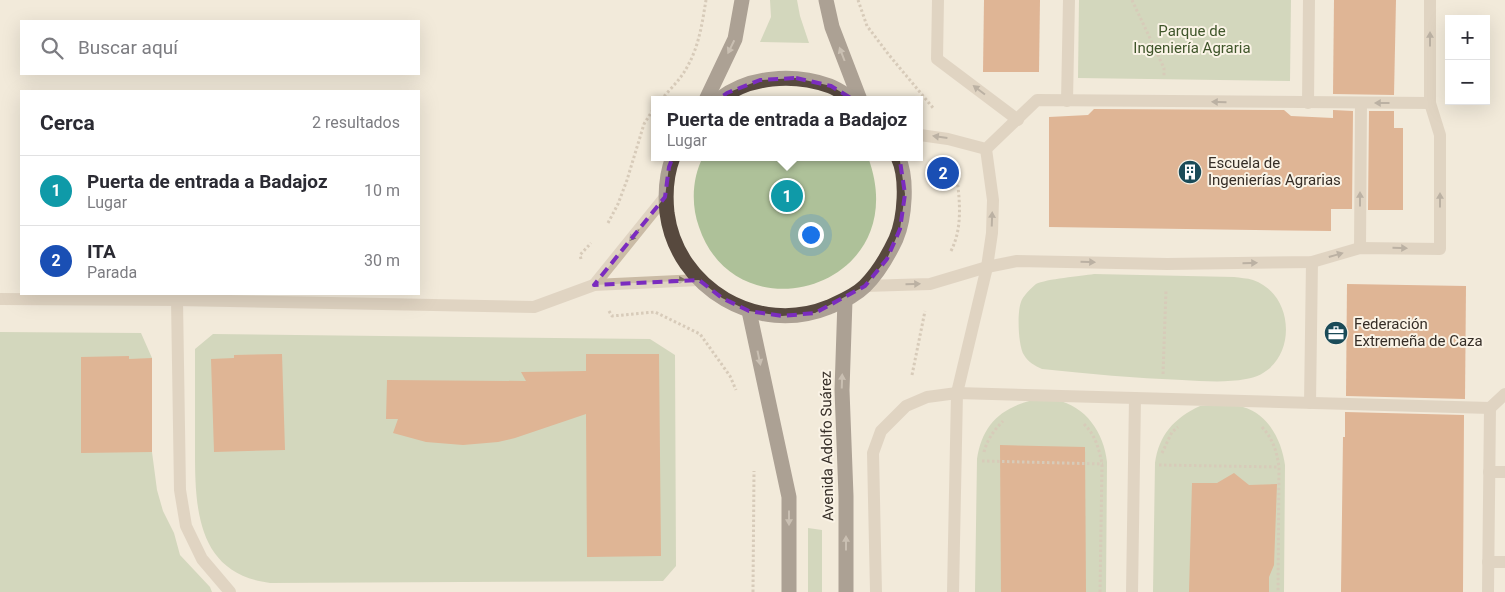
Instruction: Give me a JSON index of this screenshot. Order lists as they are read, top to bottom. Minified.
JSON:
{"streets":{"highway":["Avenida Adolfo Suárez"]},"parks":["Parque de Ingeniería Agraria"],"places":{"building":["Escuela de Ingenierías Agrarias"],"office":["Federación Extremeña de Caza"]},"page":{"map_buttons":["+","−"],"search":"Buscar aquí","heading":["Cerca","2 resultados"],"popup":["Puerta de entrada a Badajoz","Lugar"],"pins":["2","1"],"list":[{"mark":"1","name":"Puerta de entrada a Badajoz","note":"Lugar","value":"10 m"},{"mark":"2","name":"ITA","note":"Parada","value":"30 m"}]}}
